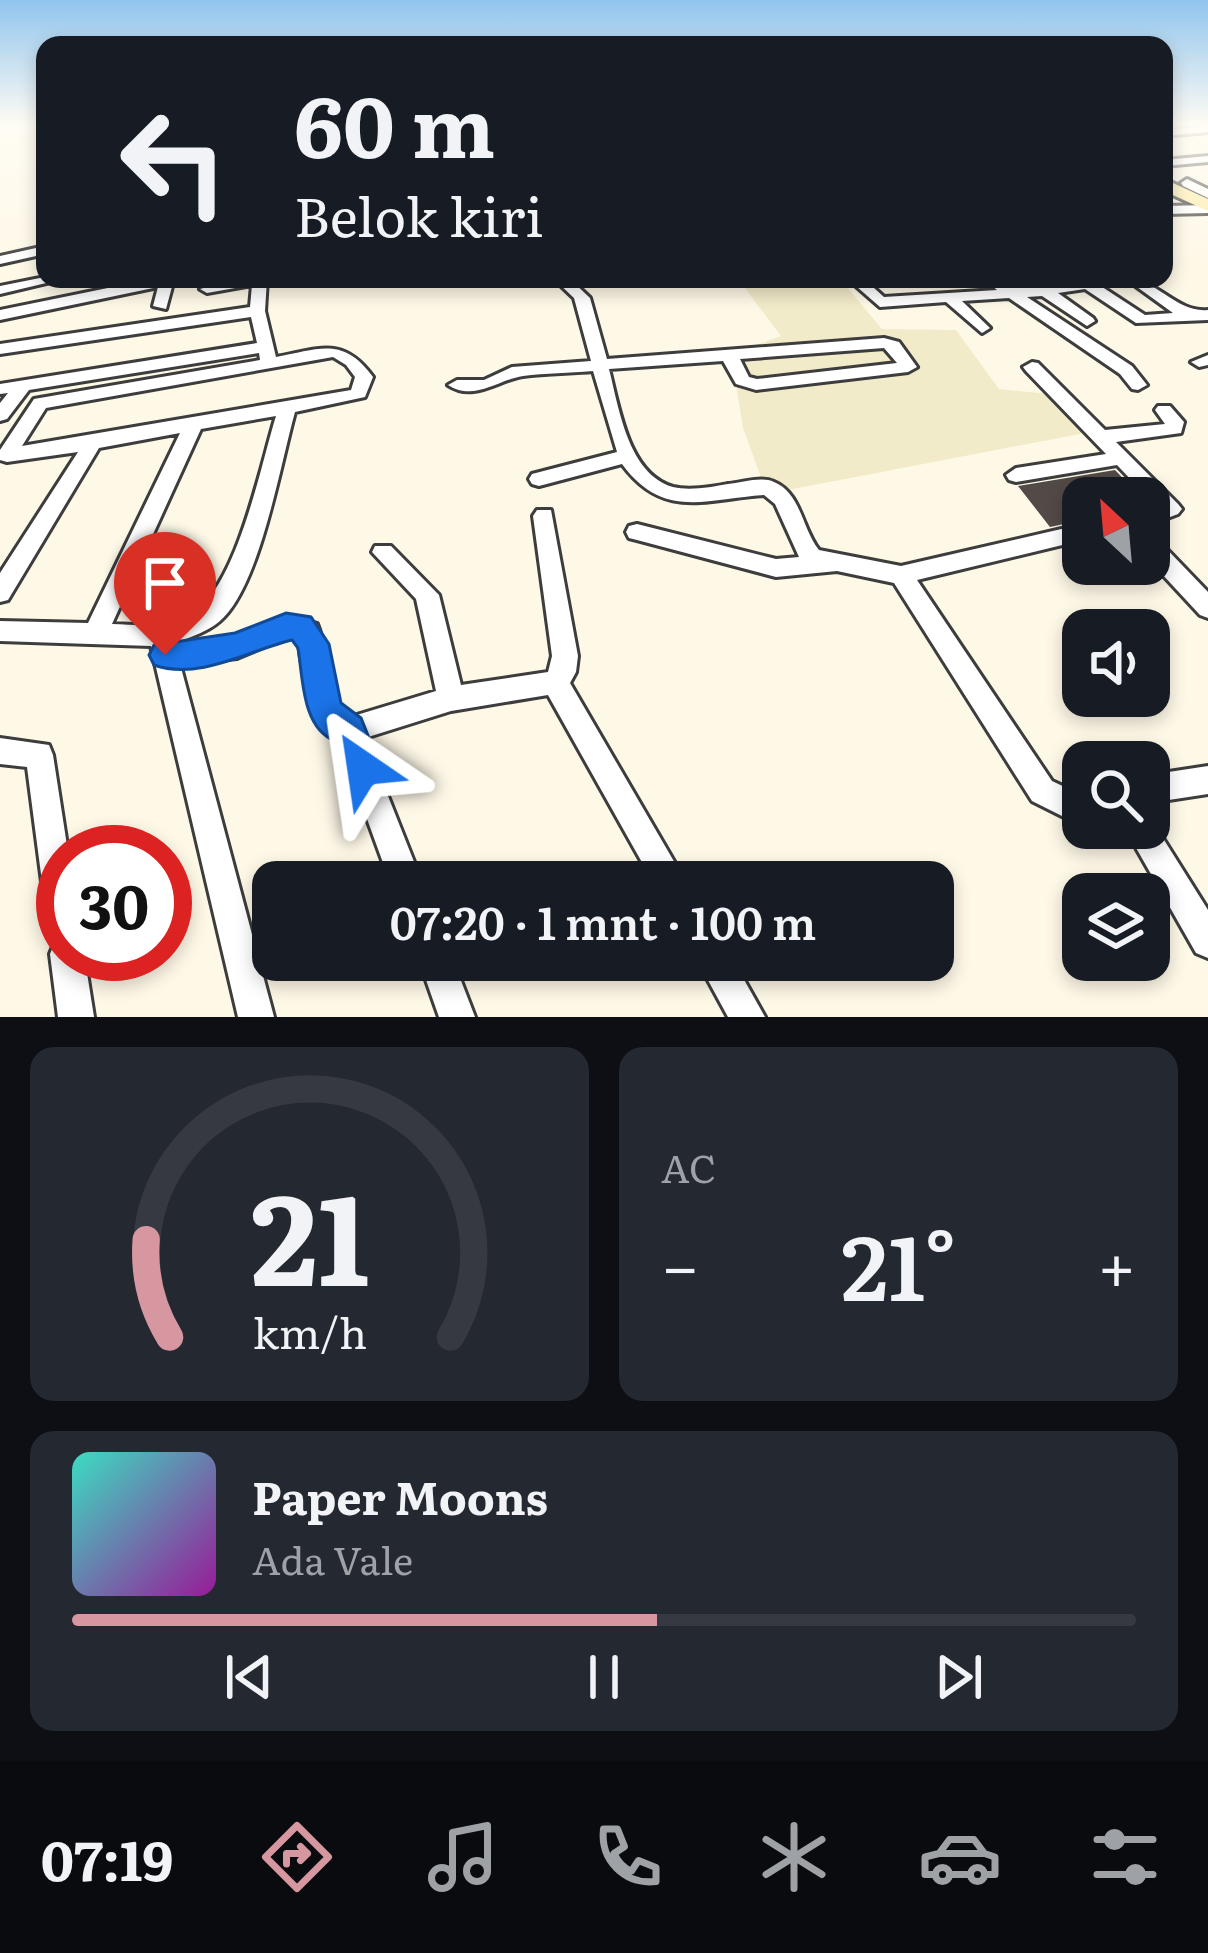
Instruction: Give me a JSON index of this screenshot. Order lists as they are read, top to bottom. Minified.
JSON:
{"north":"top left","page":{"turn":["60 m","Belok kiri"],"limit":"30","trip":"07:20 · 1 mnt · 100 m","tile":"AC","heat":["−","21°","+"],"song":["Paper Moons","Ada Vale"],"tabs":"07:19","gauge":["21","km/h"]}}
